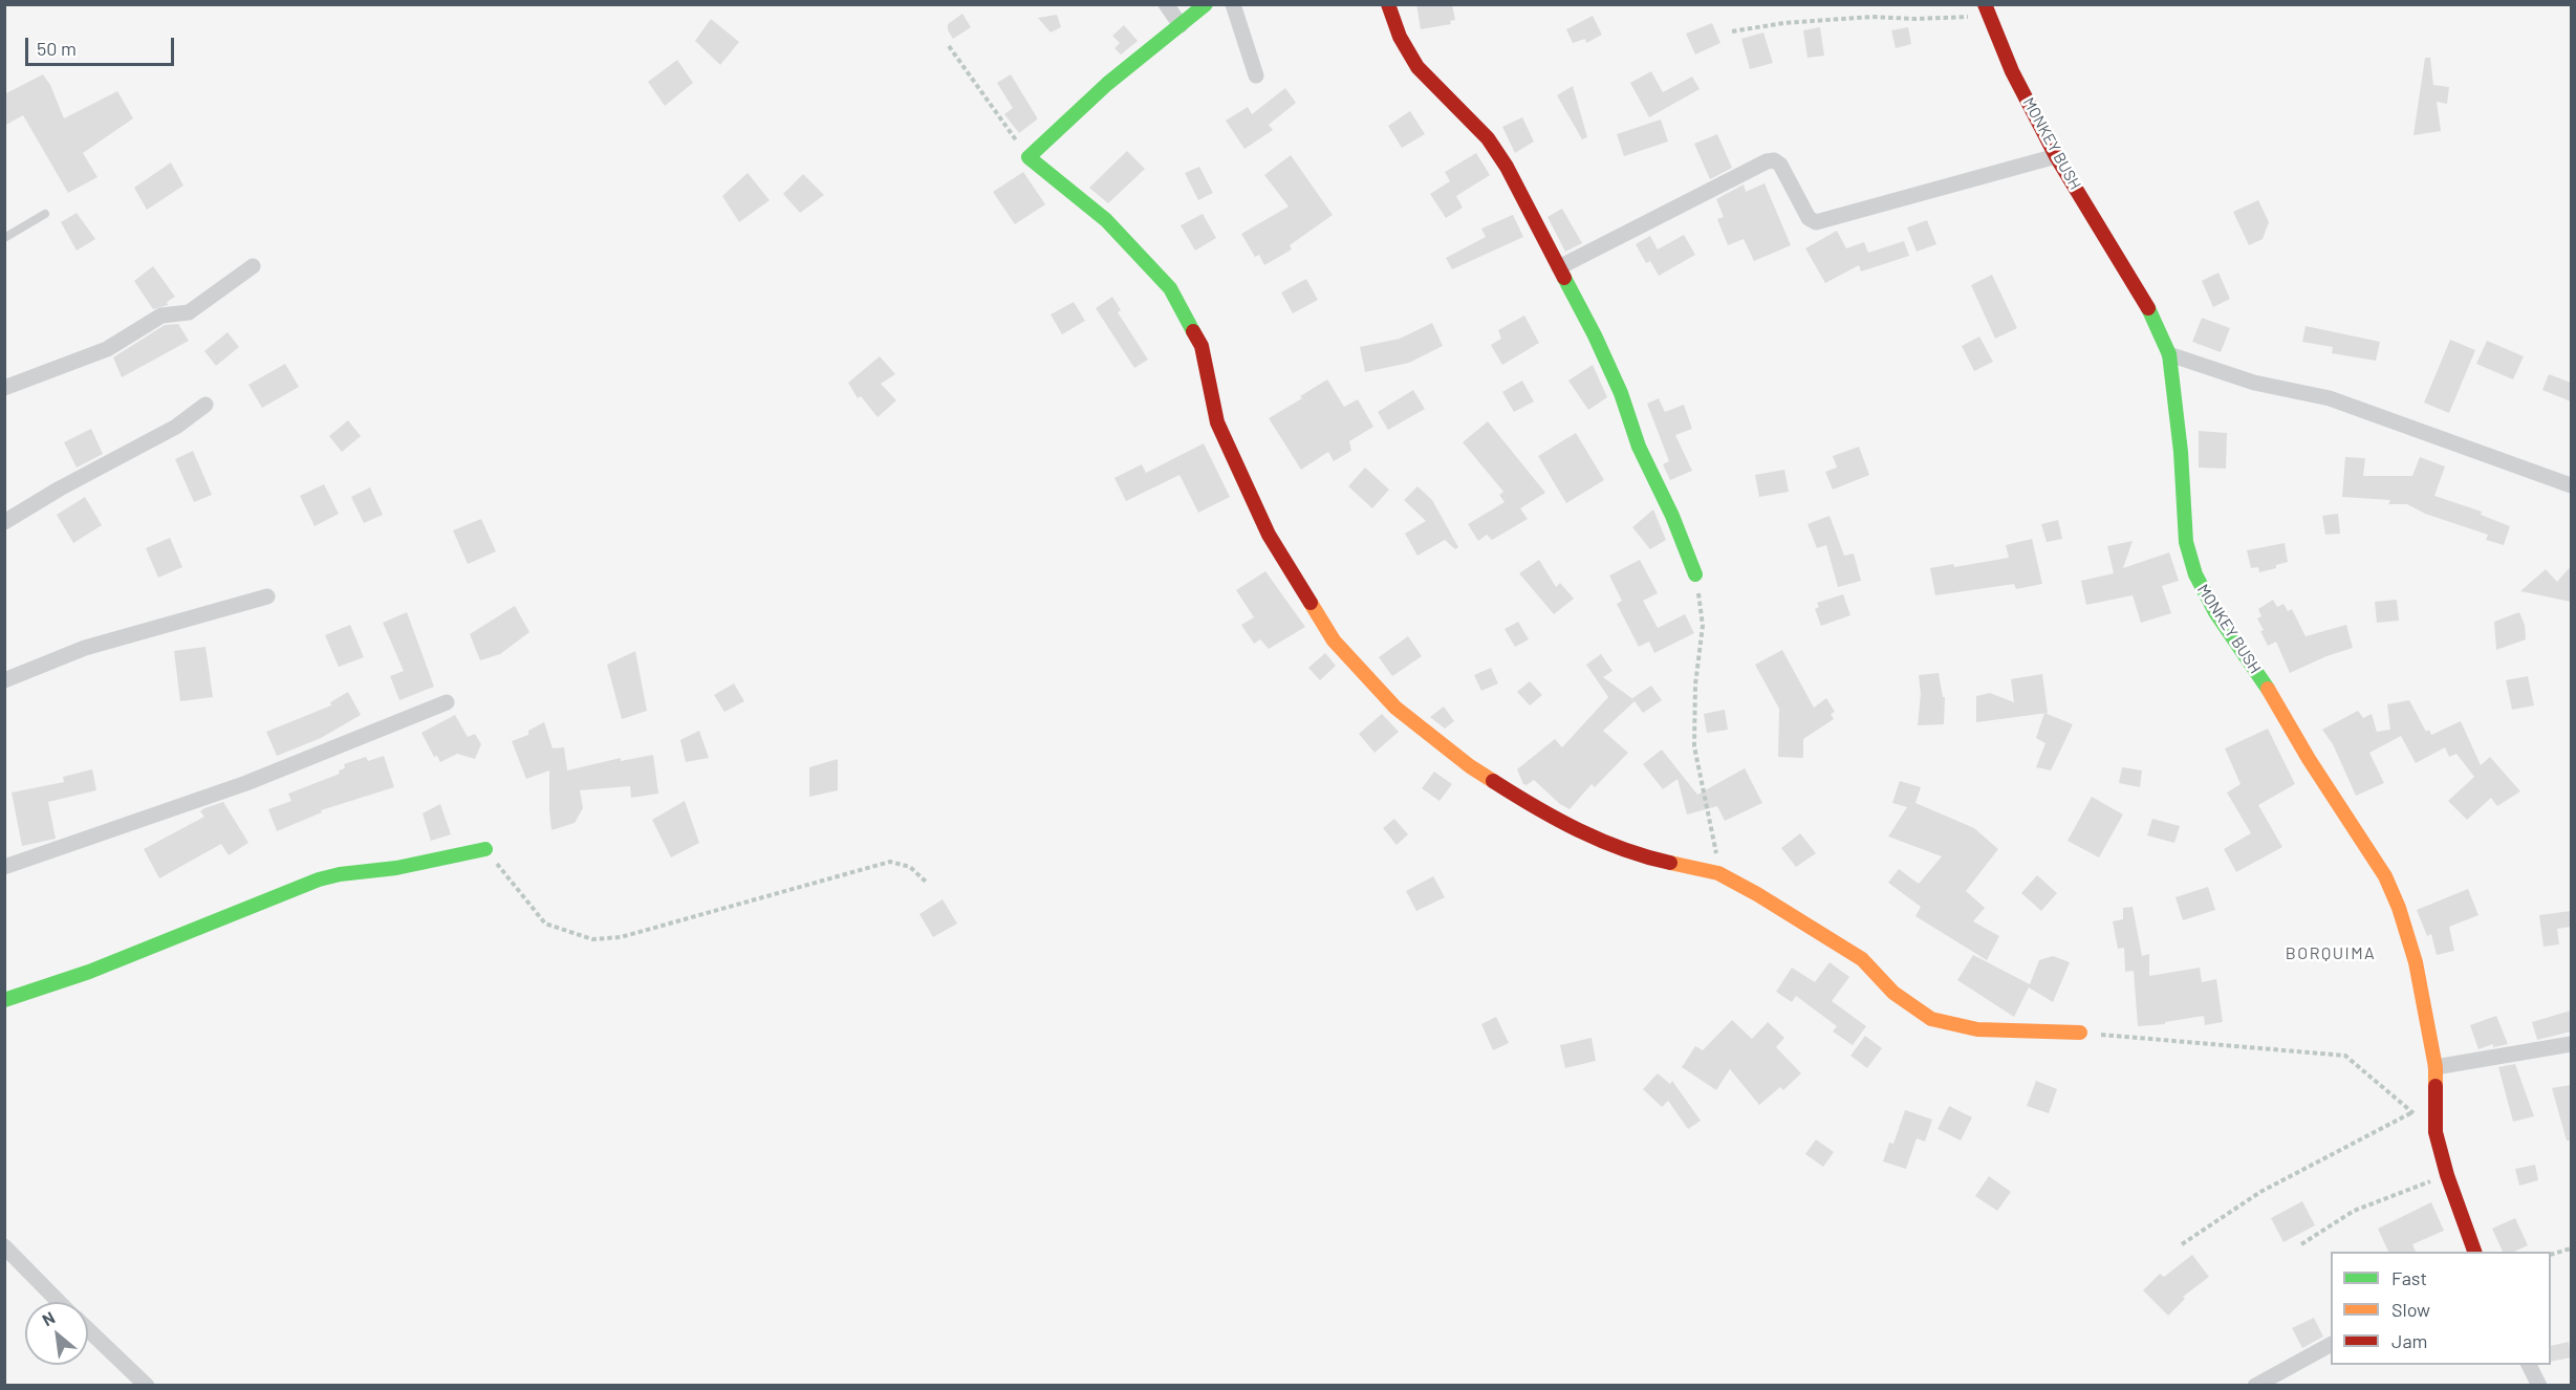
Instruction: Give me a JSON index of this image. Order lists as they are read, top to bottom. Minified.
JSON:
{"streets":{"street":["MONKEY BUSH"]},"districts":["BORQUIMA"],"legend":["Fast","Slow","Jam"],"scale_bar":"50 m","north":"top left"}
